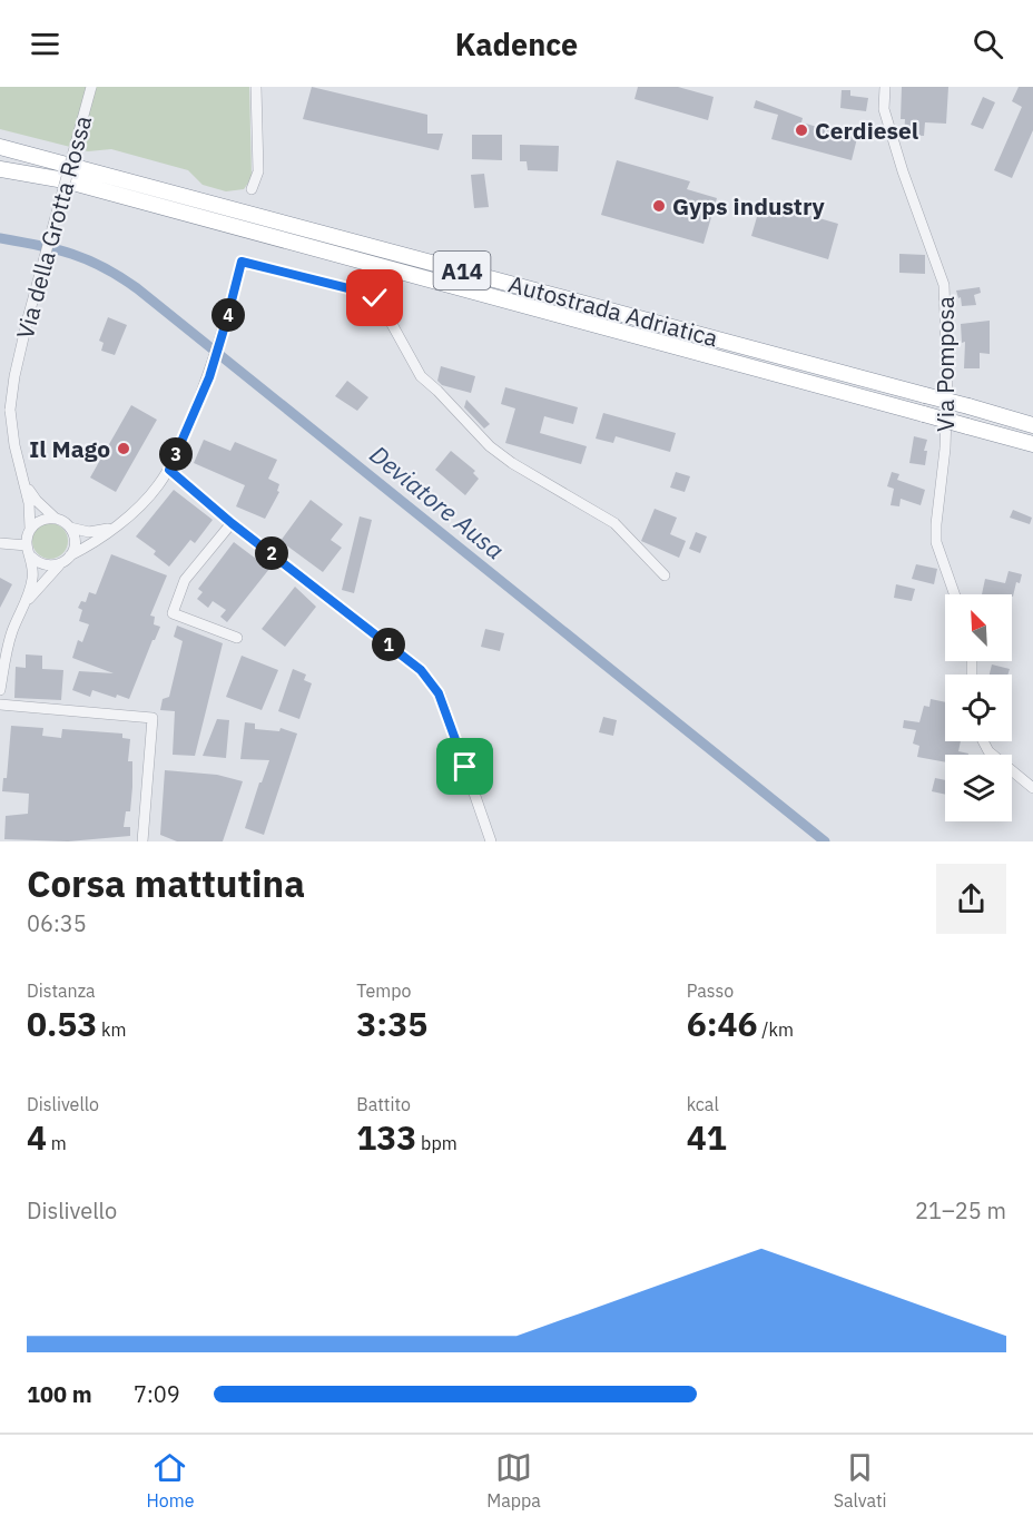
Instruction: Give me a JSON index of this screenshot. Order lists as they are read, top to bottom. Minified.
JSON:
{"streets":{"highway":["A14","Autostrada Adriatica"],"street":["Via della Grotta Rossa","Via Pomposa"]},"water":["Deviatore Ausa"],"places":["Cerdiesel","Gyps industry","Il Mago"],"north":"top left","page":{"header":"Kadence","pins":["4","3","2","1"],"heading":["Corsa mattutina","06:35"],"stats":[["Distanza","0.53 km"],["Tempo","3:35"],["Passo","6:46 /km"],["Dislivello","4 m"],["Battito","133 bpm"],["kcal","41"]],"chart":["Dislivello","21–25 m"],"list":[{"name":"100 m","note":"7:09"}],"tabs":["Home","Mappa","Salvati"]}}
